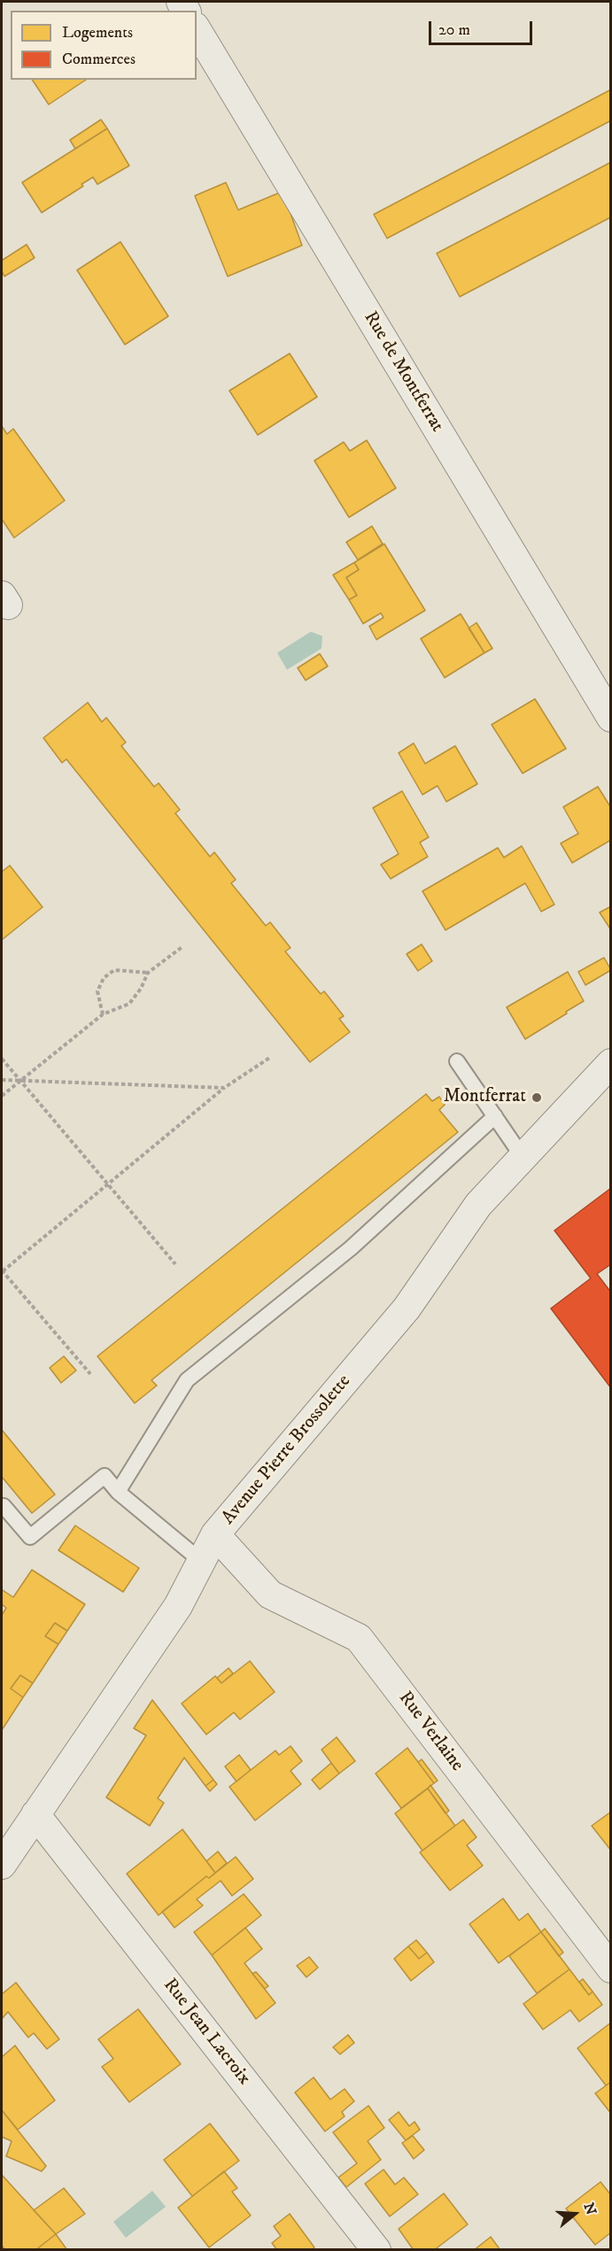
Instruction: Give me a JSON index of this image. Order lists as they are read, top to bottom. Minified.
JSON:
{"streets":{"street":["Rue de Montferrat","Avenue Pierre Brossolette","Rue Verlaine","Rue Jean Lacroix"]},"crossings":[["Avenue Pierre Brossolette","Rue Verlaine"],["Avenue Pierre Brossolette","Rue Jean Lacroix"]],"places":["Montferrat"],"legend":["Logements","Commerces"],"scale_bar":"20 m","north":"right"}
